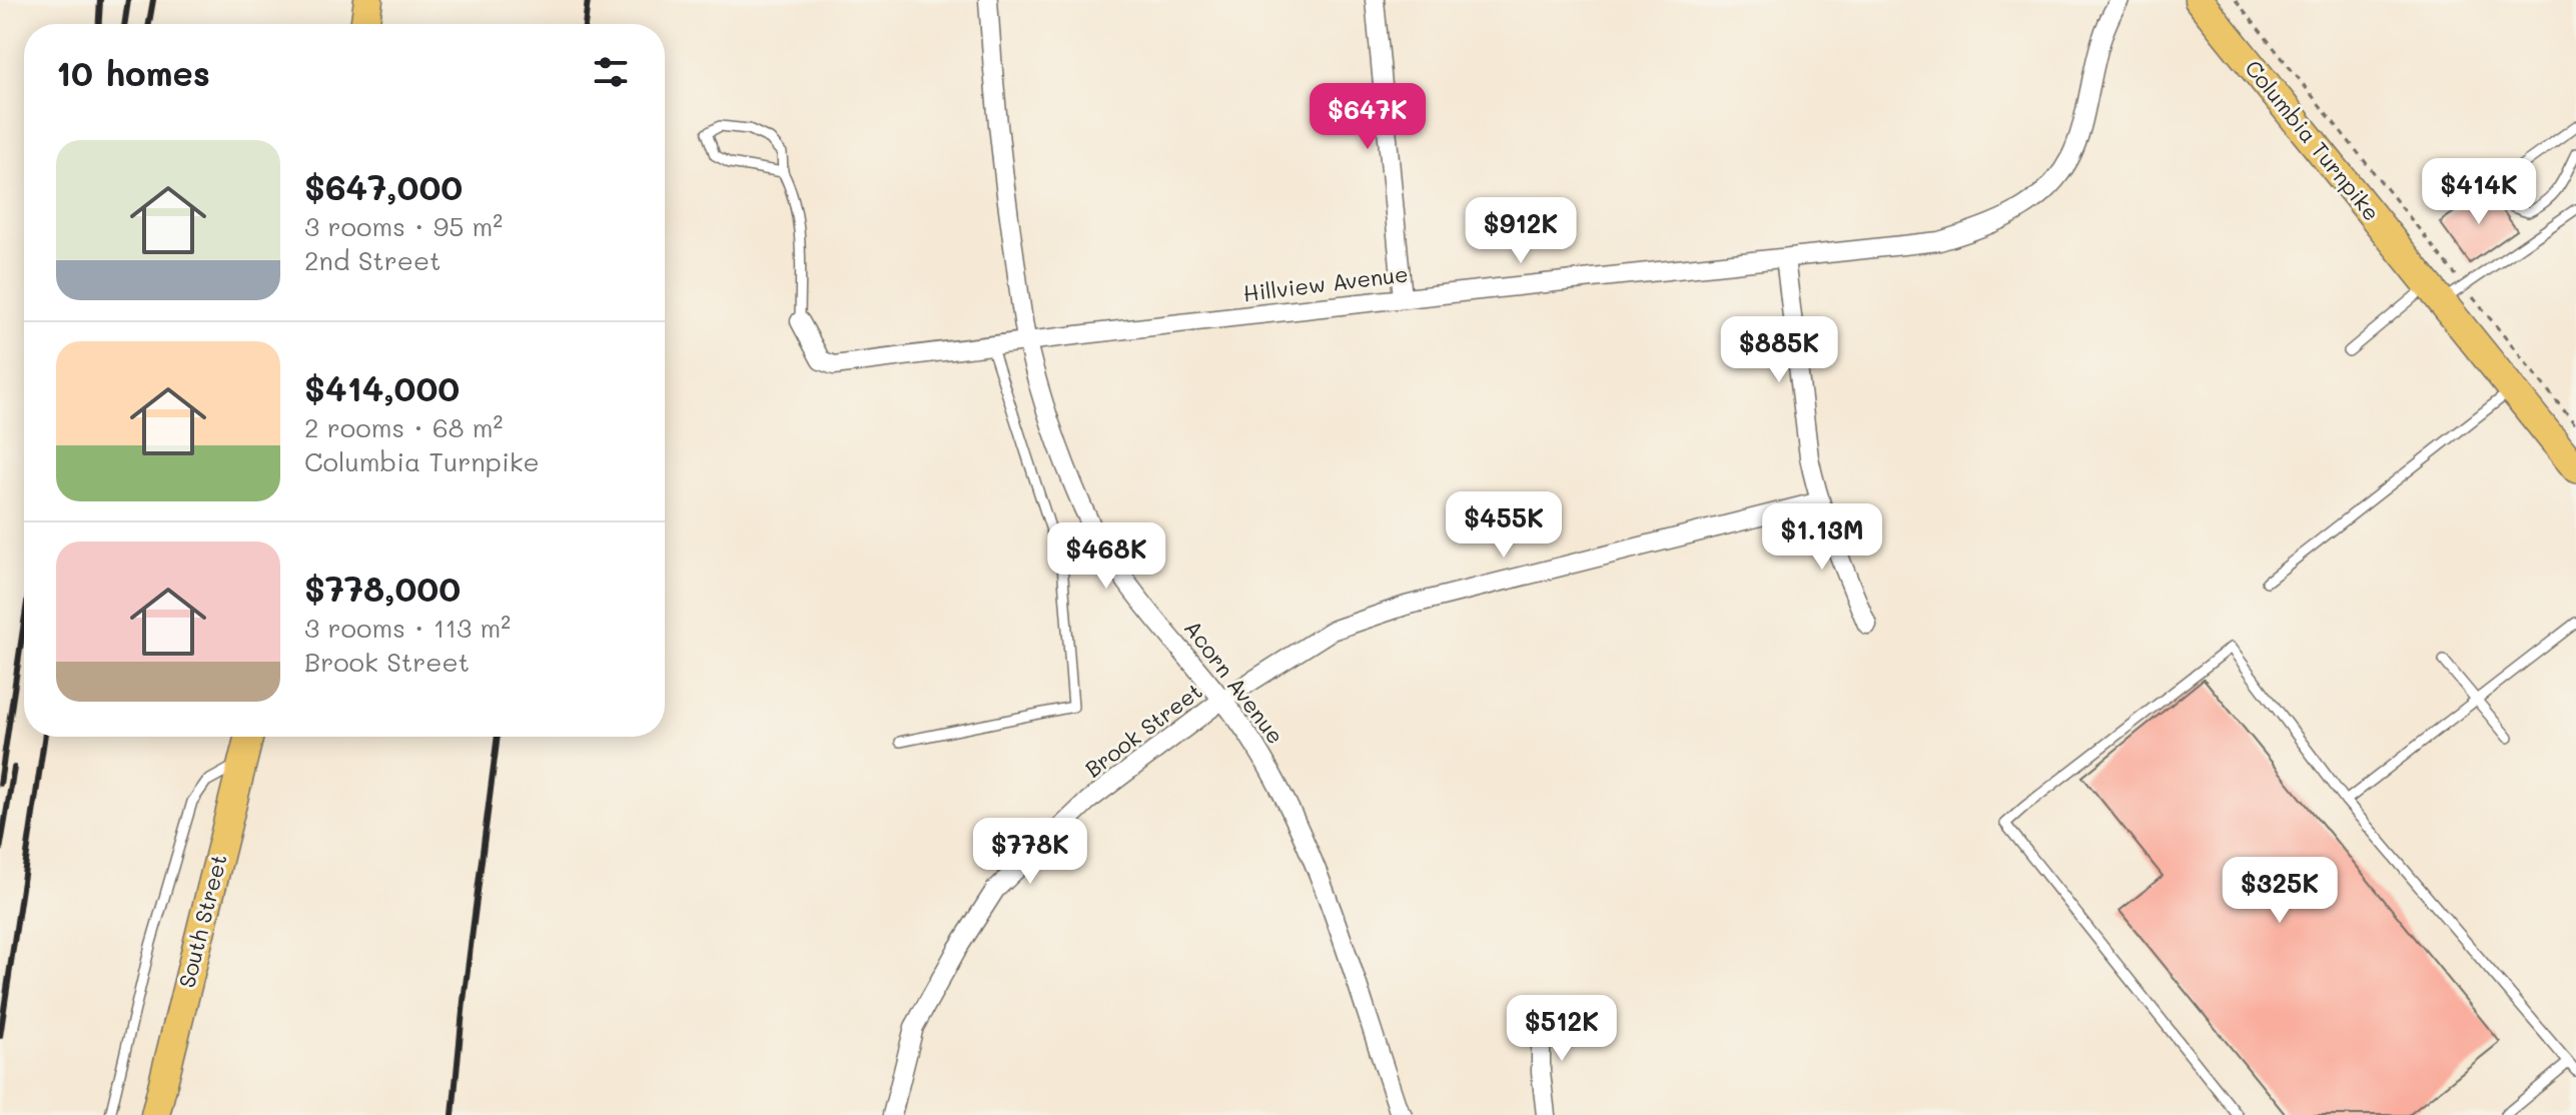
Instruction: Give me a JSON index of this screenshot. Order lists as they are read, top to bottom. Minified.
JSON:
{"streets":{"main road":["Columbia Turnpike","South Street"],"street":["Hillview Avenue","Acorn Avenue","Brook Street"]},"crossings":[["Hillview Avenue","Acorn Avenue"],["Acorn Avenue","Brook Street"]],"page":{"heading":"10 homes","price":["$647K","$414K","$912K","$885K","$455K","$1.13M","$468K","$778K","$325K","$512K"],"list":[{"name":"$647,000","note":"3 rooms · 95 m² · 2nd Street"},{"name":"$414,000","note":"2 rooms · 68 m² · Columbia Turnpike"},{"name":"$778,000","note":"3 rooms · 113 m² · Brook Street"}]}}
